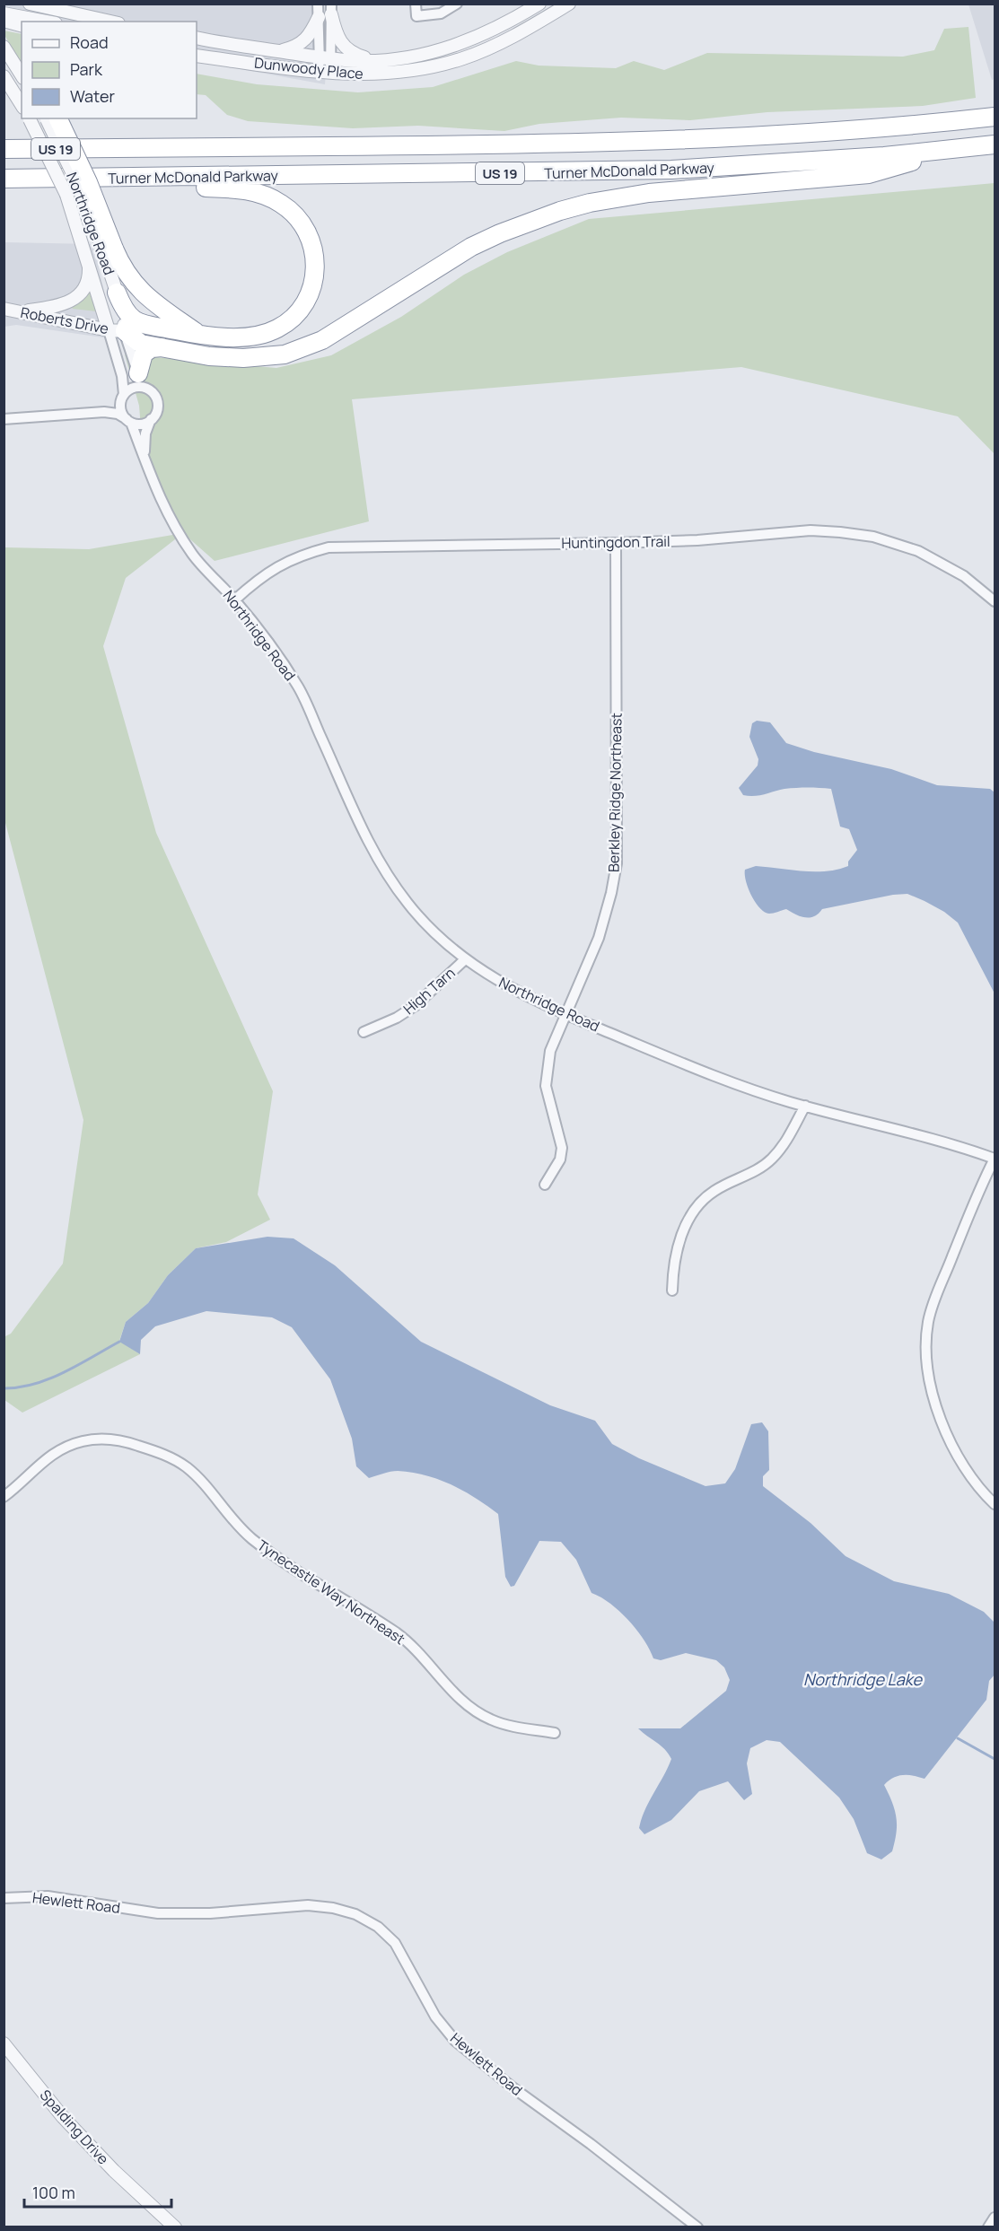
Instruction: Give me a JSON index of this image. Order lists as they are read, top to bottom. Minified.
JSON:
{"streets":{"highway":["US 19","Turner McDonald Parkway"],"street":["Dunwoody Place","Northridge Road","Roberts Drive","Huntingdon Trail","Berkley Ridge Northeast","High Tarn","Tynecastle Way Northeast","Hewlett Road","Spalding Drive"]},"crossings":[["Northridge Road","Roberts Drive"],["Northridge Road","Huntingdon Trail"],["Northridge Road","Berkley Ridge Northeast"],["Northridge Road","High Tarn"],["Huntingdon Trail","Berkley Ridge Northeast"]],"water":["Northridge Lake"],"legend":["Road","Park","Water"],"scale_bar":"100 m"}
